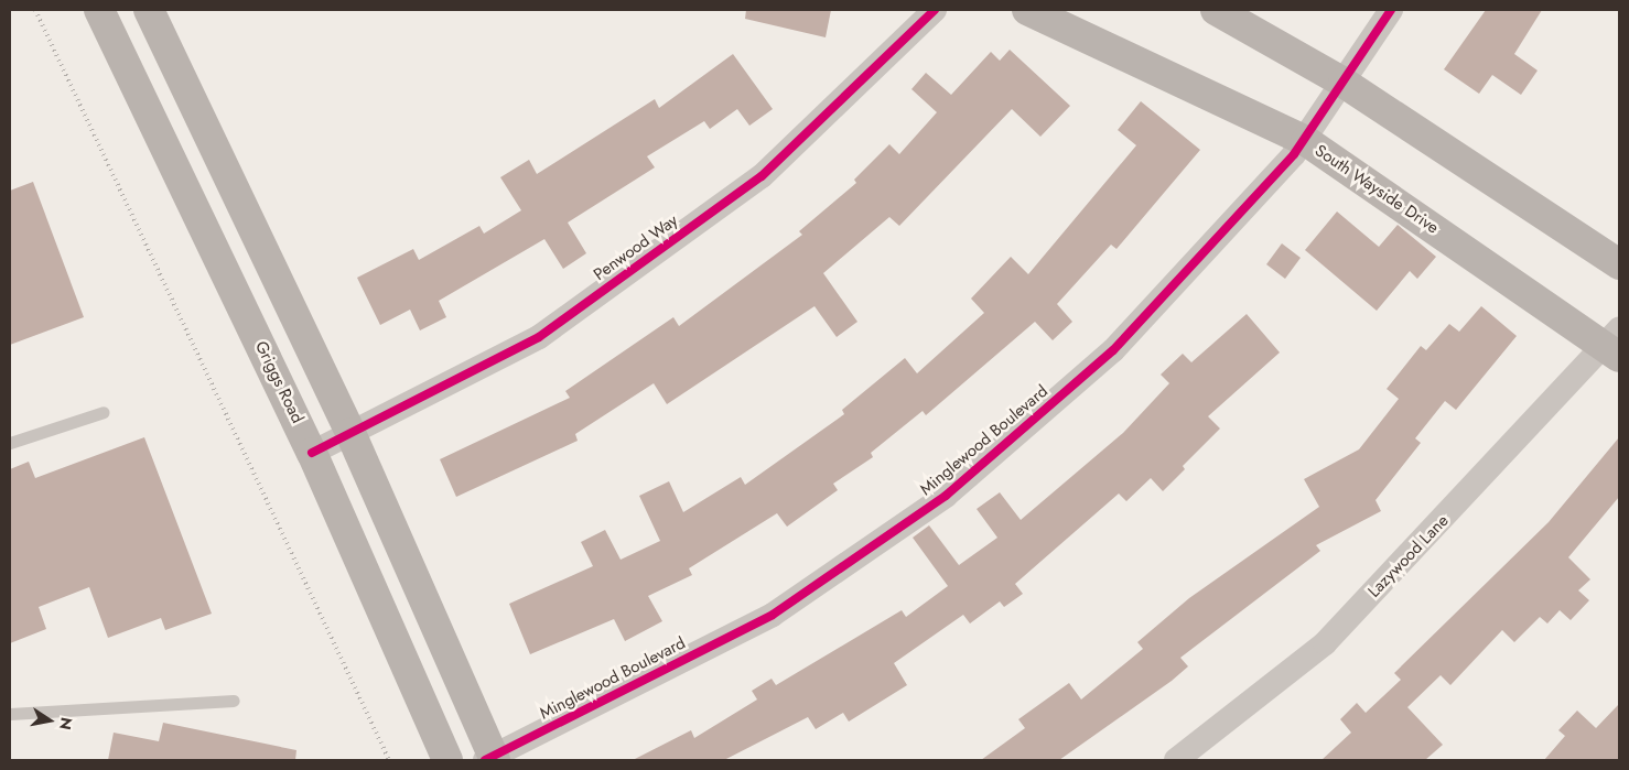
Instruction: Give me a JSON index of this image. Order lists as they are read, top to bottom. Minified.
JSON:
{"streets":{"main road":["South Wayside Drive","Griggs Road"],"street":["Penwood Way","Minglewood Boulevard","Lazywood Lane"]},"crossings":[["South Wayside Drive","Minglewood Boulevard"],["South Wayside Drive","Lazywood Lane"],["Penwood Way","Griggs Road"]],"north":"right"}
